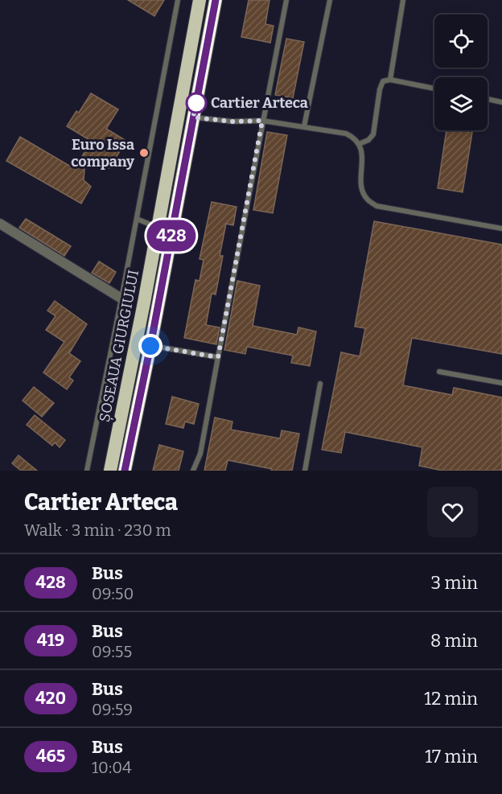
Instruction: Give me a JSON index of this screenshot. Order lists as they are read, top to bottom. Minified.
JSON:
{"streets":{"highway":["ȘOSEAUA GIURGIULUI"]},"places":["Cartier Arteca","Euro Issa company"],"lines":["bus line 428"],"page":{"on_map":"428","heading":["Cartier Arteca","Walk · 3 min · 230 m"],"list":[{"mark":"428","name":"Bus","note":"09:50","value":"3 min"},{"mark":"419","name":"Bus","note":"09:55","value":"8 min"},{"mark":"420","name":"Bus","note":"09:59","value":"12 min"},{"mark":"465","name":"Bus","note":"10:04","value":"17 min"}]}}
